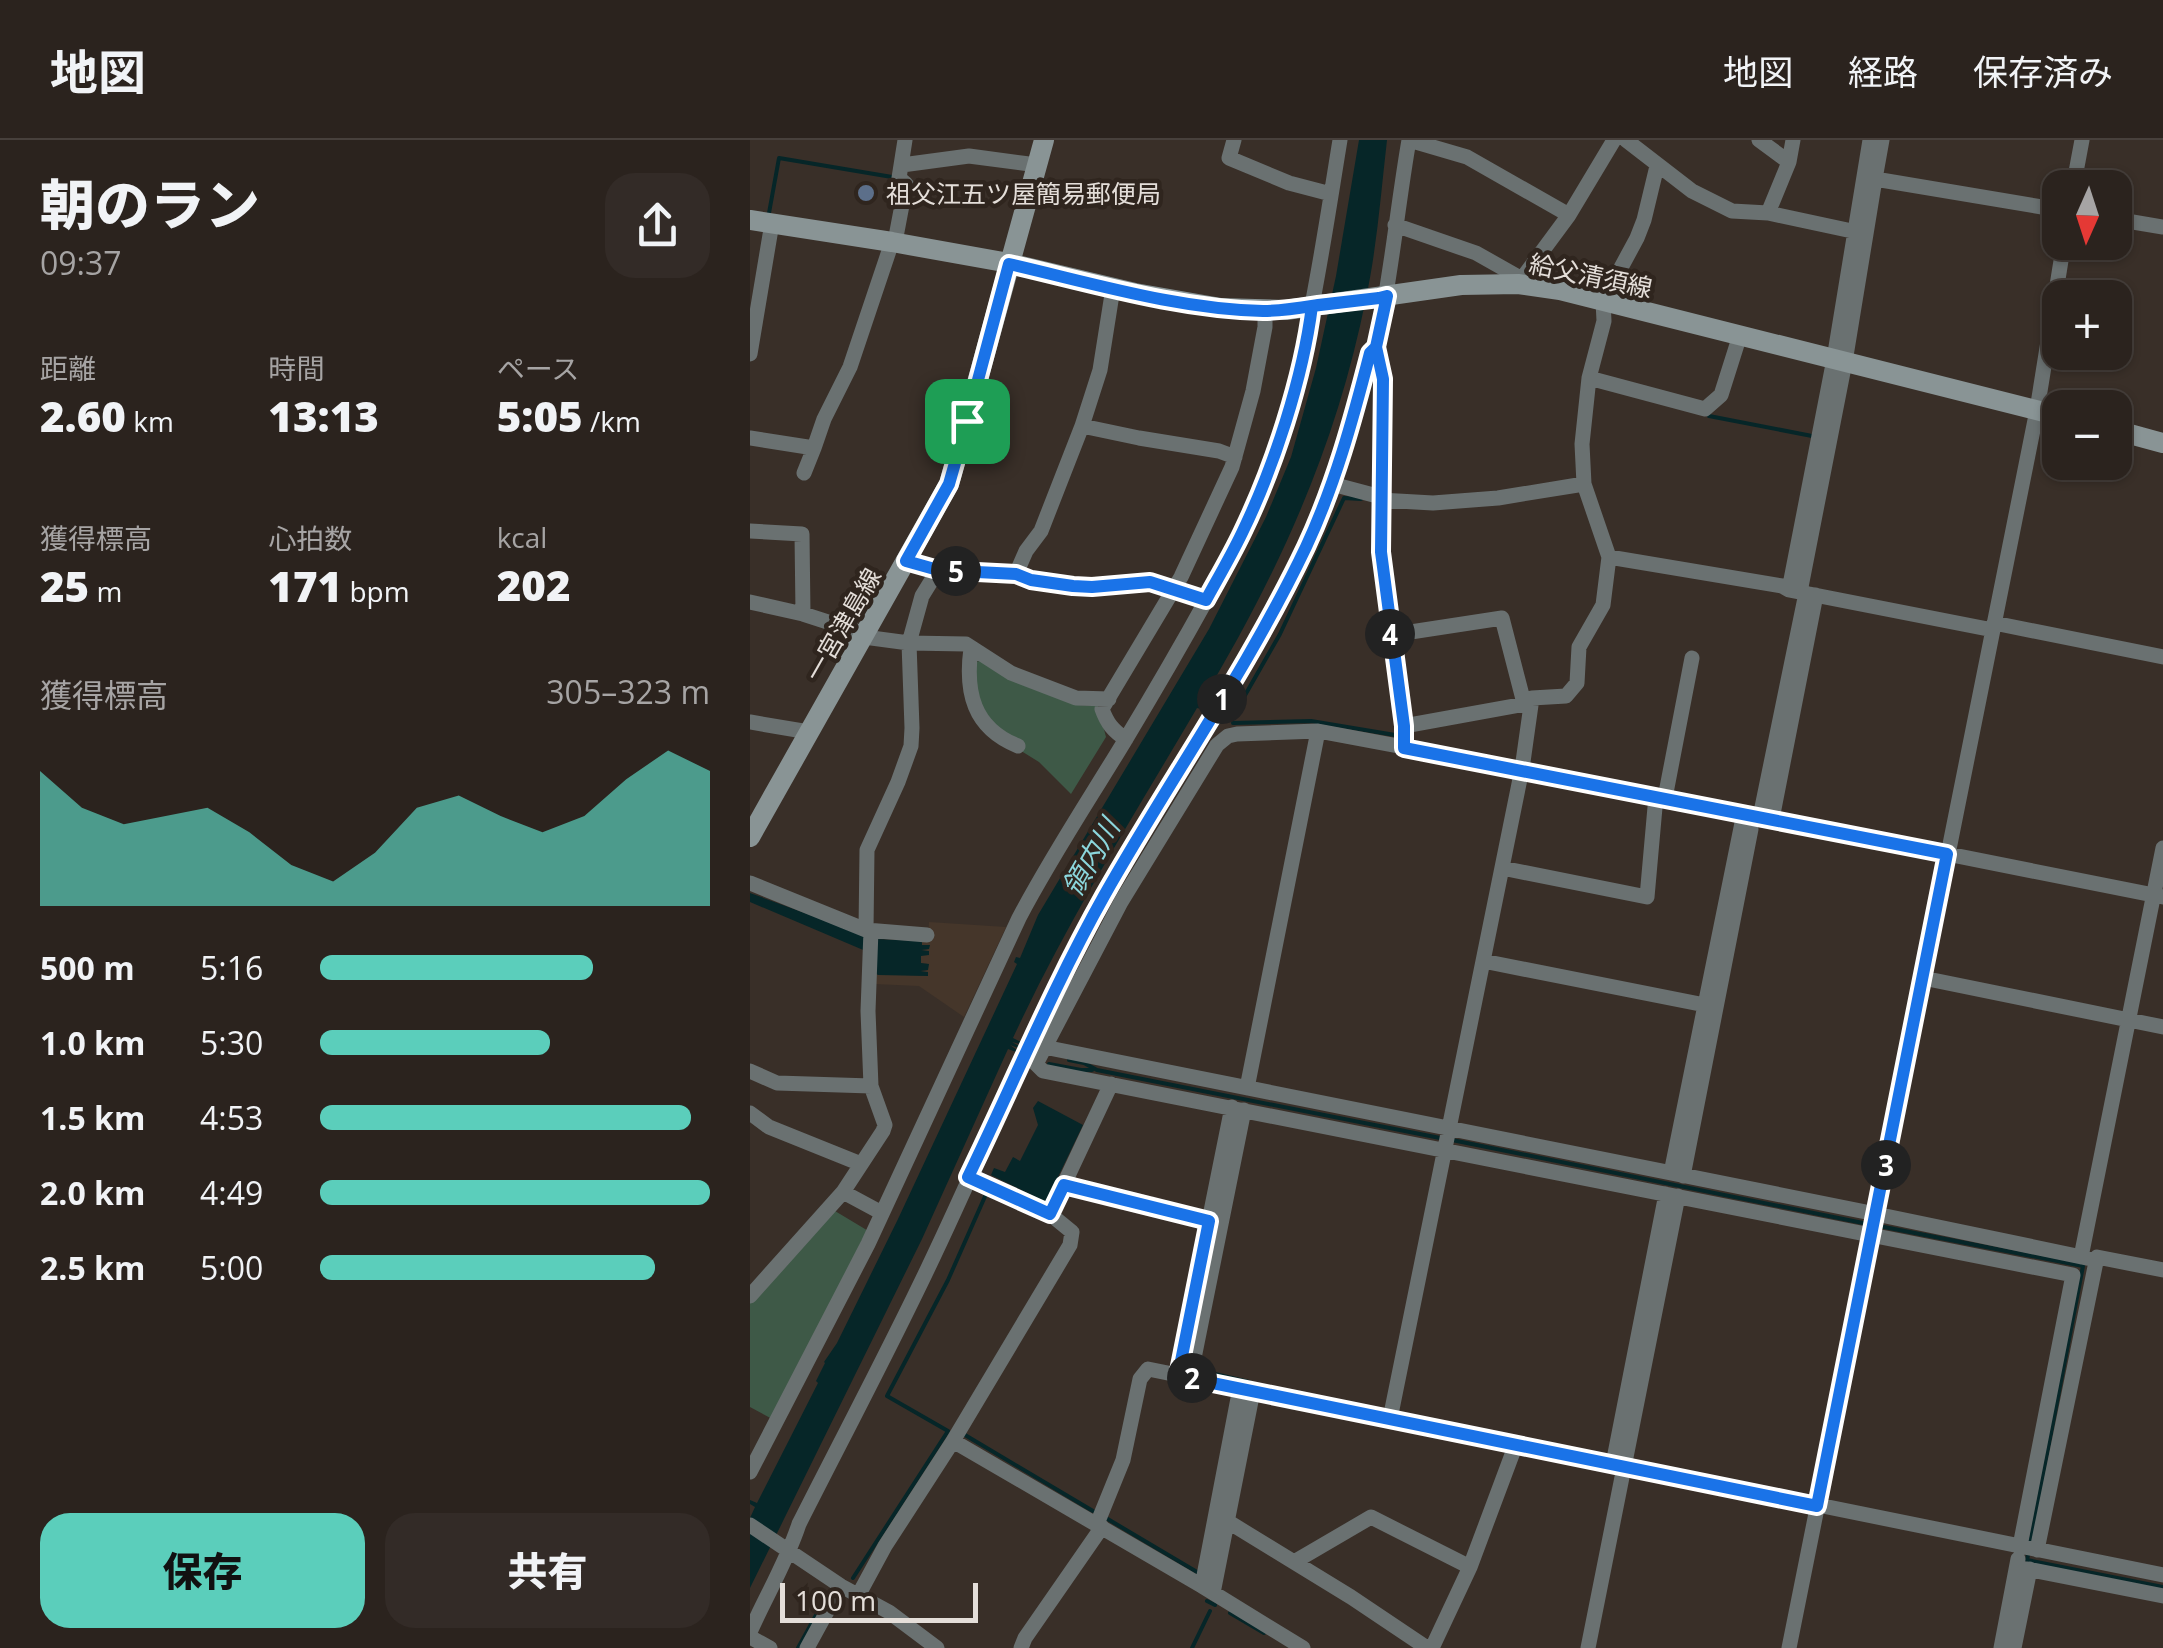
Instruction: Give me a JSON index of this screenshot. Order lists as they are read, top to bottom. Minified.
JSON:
{"streets":{"main road":["給父清須線","一宮津島線"]},"crossings":[["給父清須線","一宮津島線"]],"water":["領内川"],"places":["祖父江五ツ屋簡易郵便局"],"scale_bar":"100 m","north":"bottom","page":{"header":"地図","nav":["地図","経路","保存済み"],"heading":["朝のラン","09:37"],"map_buttons":["+","−"],"stats":[["距離","2.60 km"],["時間","13:13"],["ペース","5:05 /km"],["獲得標高","25 m"],["心拍数","171 bpm"],["kcal","202"]],"pins":["5","4","1","3","2"],"chart":["獲得標高","305–323 m"],"list":[{"name":"500 m","note":"5:16"},{"name":"1.0 km","note":"5:30"},{"name":"1.5 km","note":"4:53"},{"name":"2.0 km","note":"4:49"},{"name":"2.5 km","note":"5:00"}],"buttons":["保存","共有"],"scale":"100 m"}}
